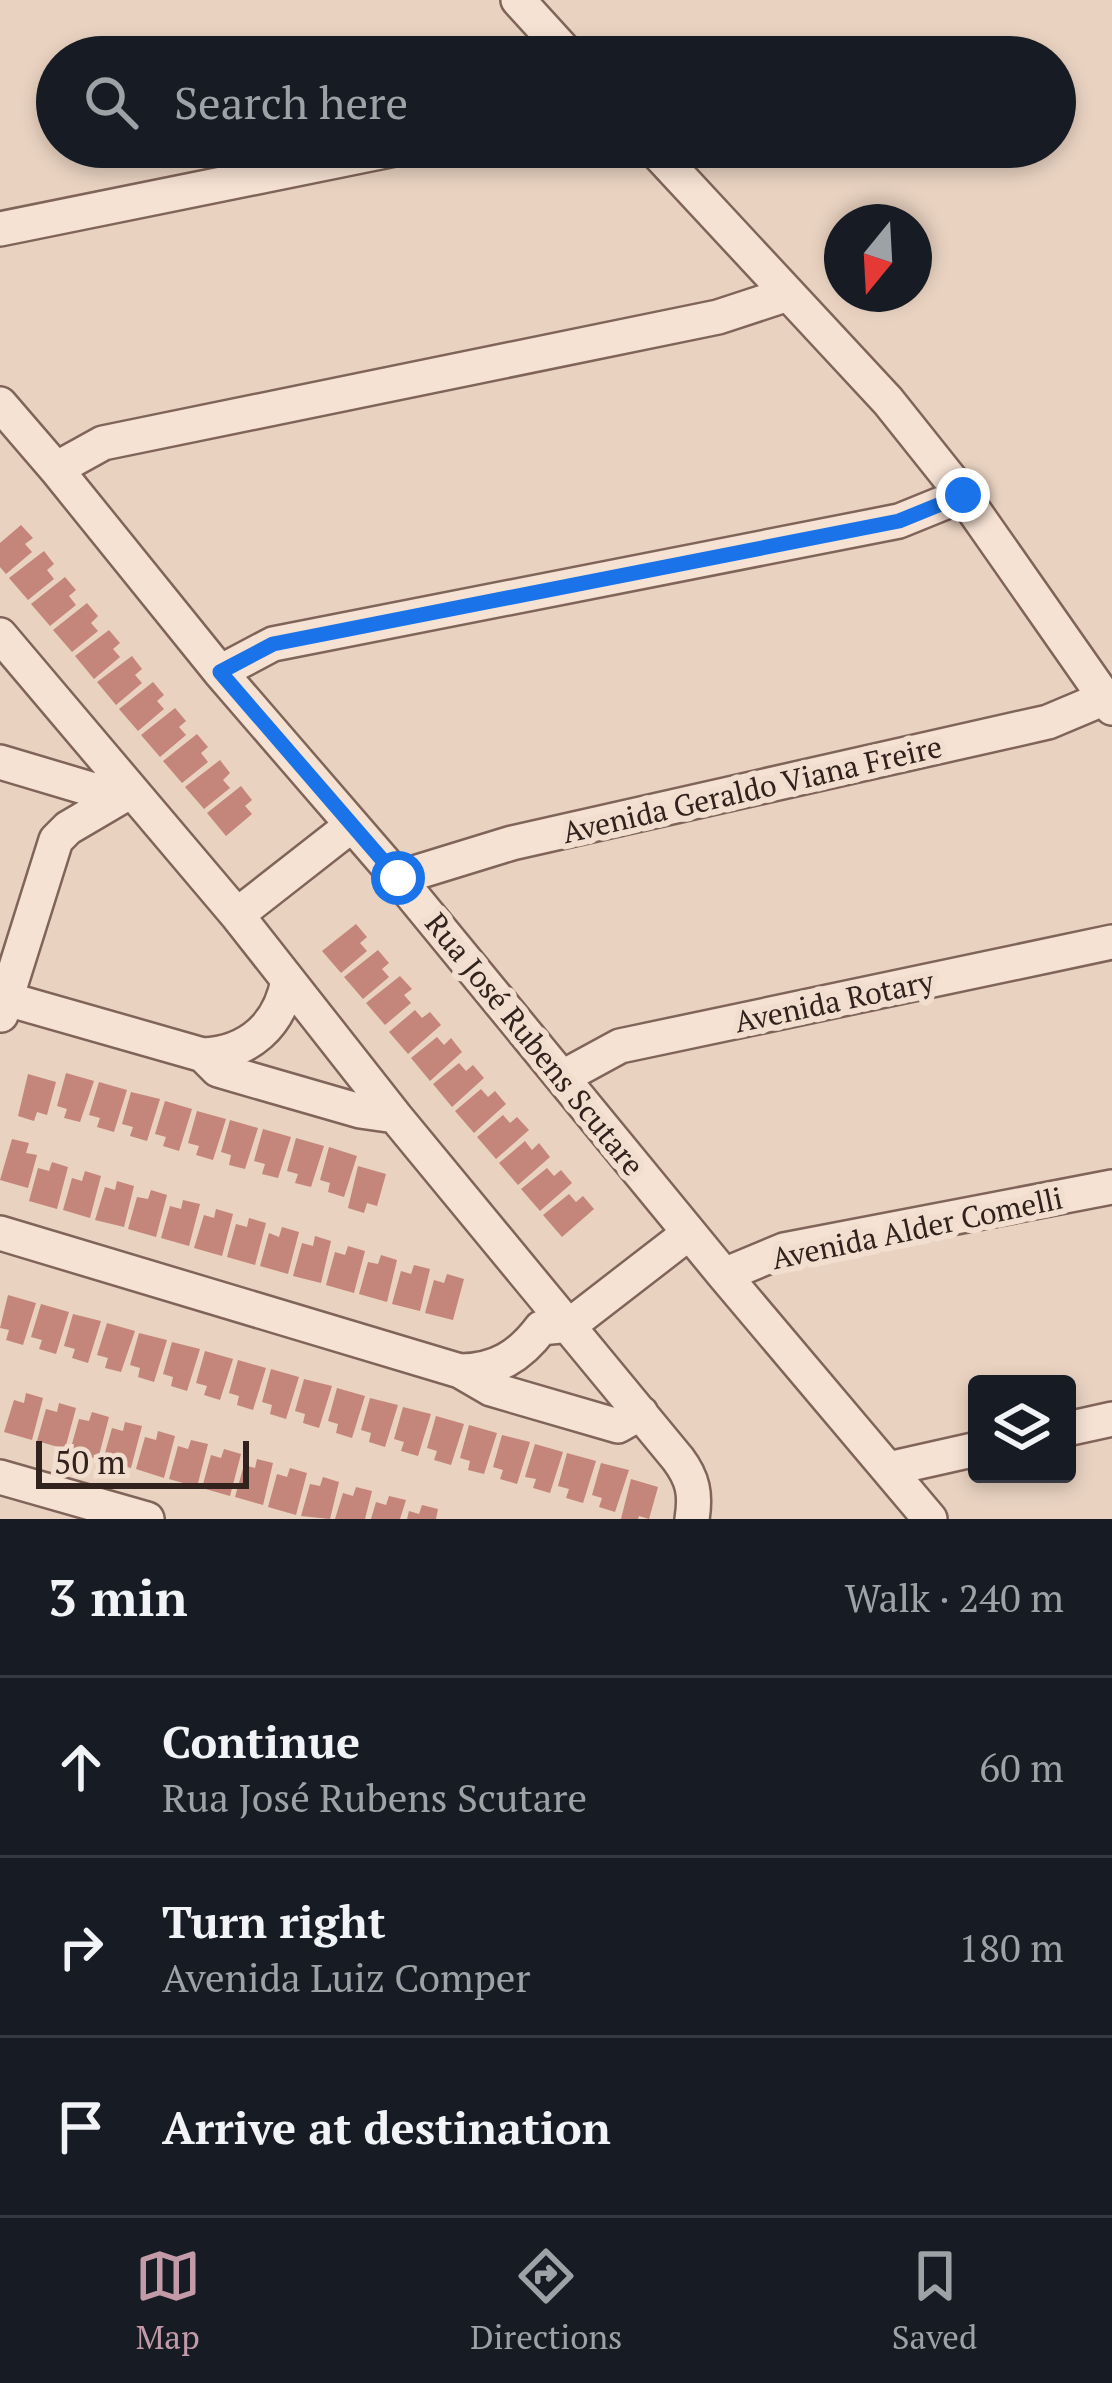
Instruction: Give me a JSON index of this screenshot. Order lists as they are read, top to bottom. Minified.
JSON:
{"streets":{"street":["Avenida Geraldo Viana Freire","Avenida Rotary","Rua José Rubens Scutare","Avenida Alder Comelli"]},"crossings":[["Avenida Geraldo Viana Freire","Rua José Rubens Scutare"],["Avenida Rotary","Rua José Rubens Scutare"],["Rua José Rubens Scutare","Avenida Alder Comelli"]],"scale_bar":"50 m","north":"bottom","page":{"search":"Search here","scale":"50 m","heading":["3 min","Walk · 240 m"],"list":[["Continue","Rua José Rubens Scutare","60 m"],["Turn right","Avenida Luiz Comper","180 m"],"Arrive at destination"],"nav":["Map","Directions","Saved"]}}
